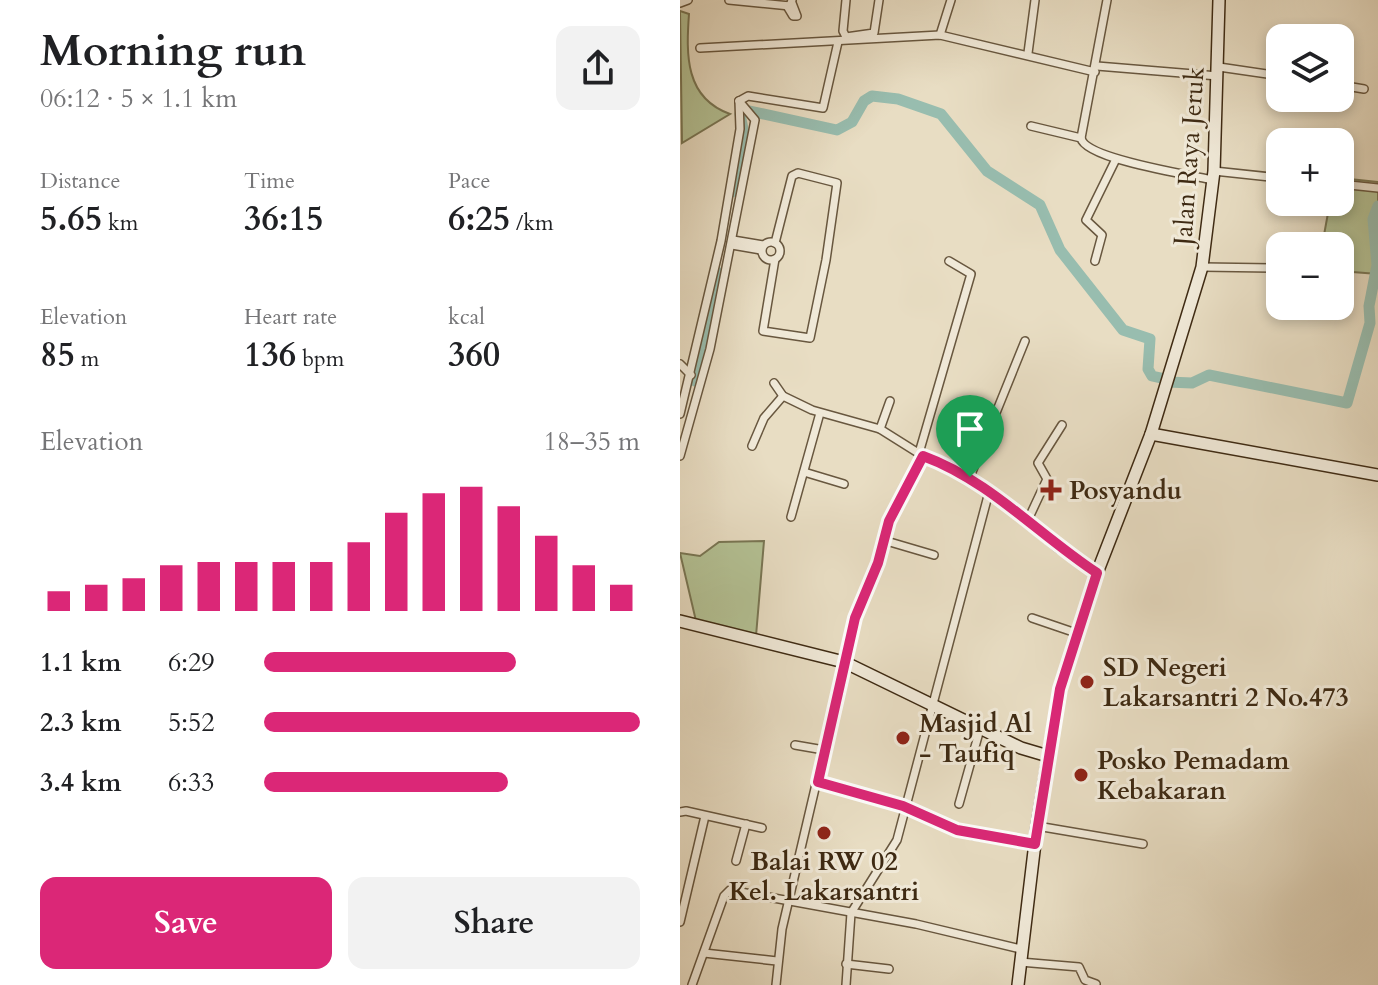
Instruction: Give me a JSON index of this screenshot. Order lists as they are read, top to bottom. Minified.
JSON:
{"streets":{"main road":["Jalan Raya Jeruk"]},"places":{"health":["Posyandu"],"other":["SD Negeri Lakarsantri 2 No.473","Masjid Al - Taufiq","Posko Pemadam Kebakaran","Balai RW 02 Kel. Lakarsantri"]},"page":{"heading":["Morning run","06:12 · 5 × 1.1 km"],"map_buttons":["+","−"],"stats":[["Distance","5.65 km"],["Time","36:15"],["Pace","6:25 /km"],["Elevation","85 m"],["Heart rate","136 bpm"],["kcal","360"]],"chart":["Elevation","18–35 m"],"list":[{"name":"1.1 km","note":"6:29"},{"name":"2.3 km","note":"5:52"},{"name":"3.4 km","note":"6:33"}],"buttons":["Save","Share"]}}
